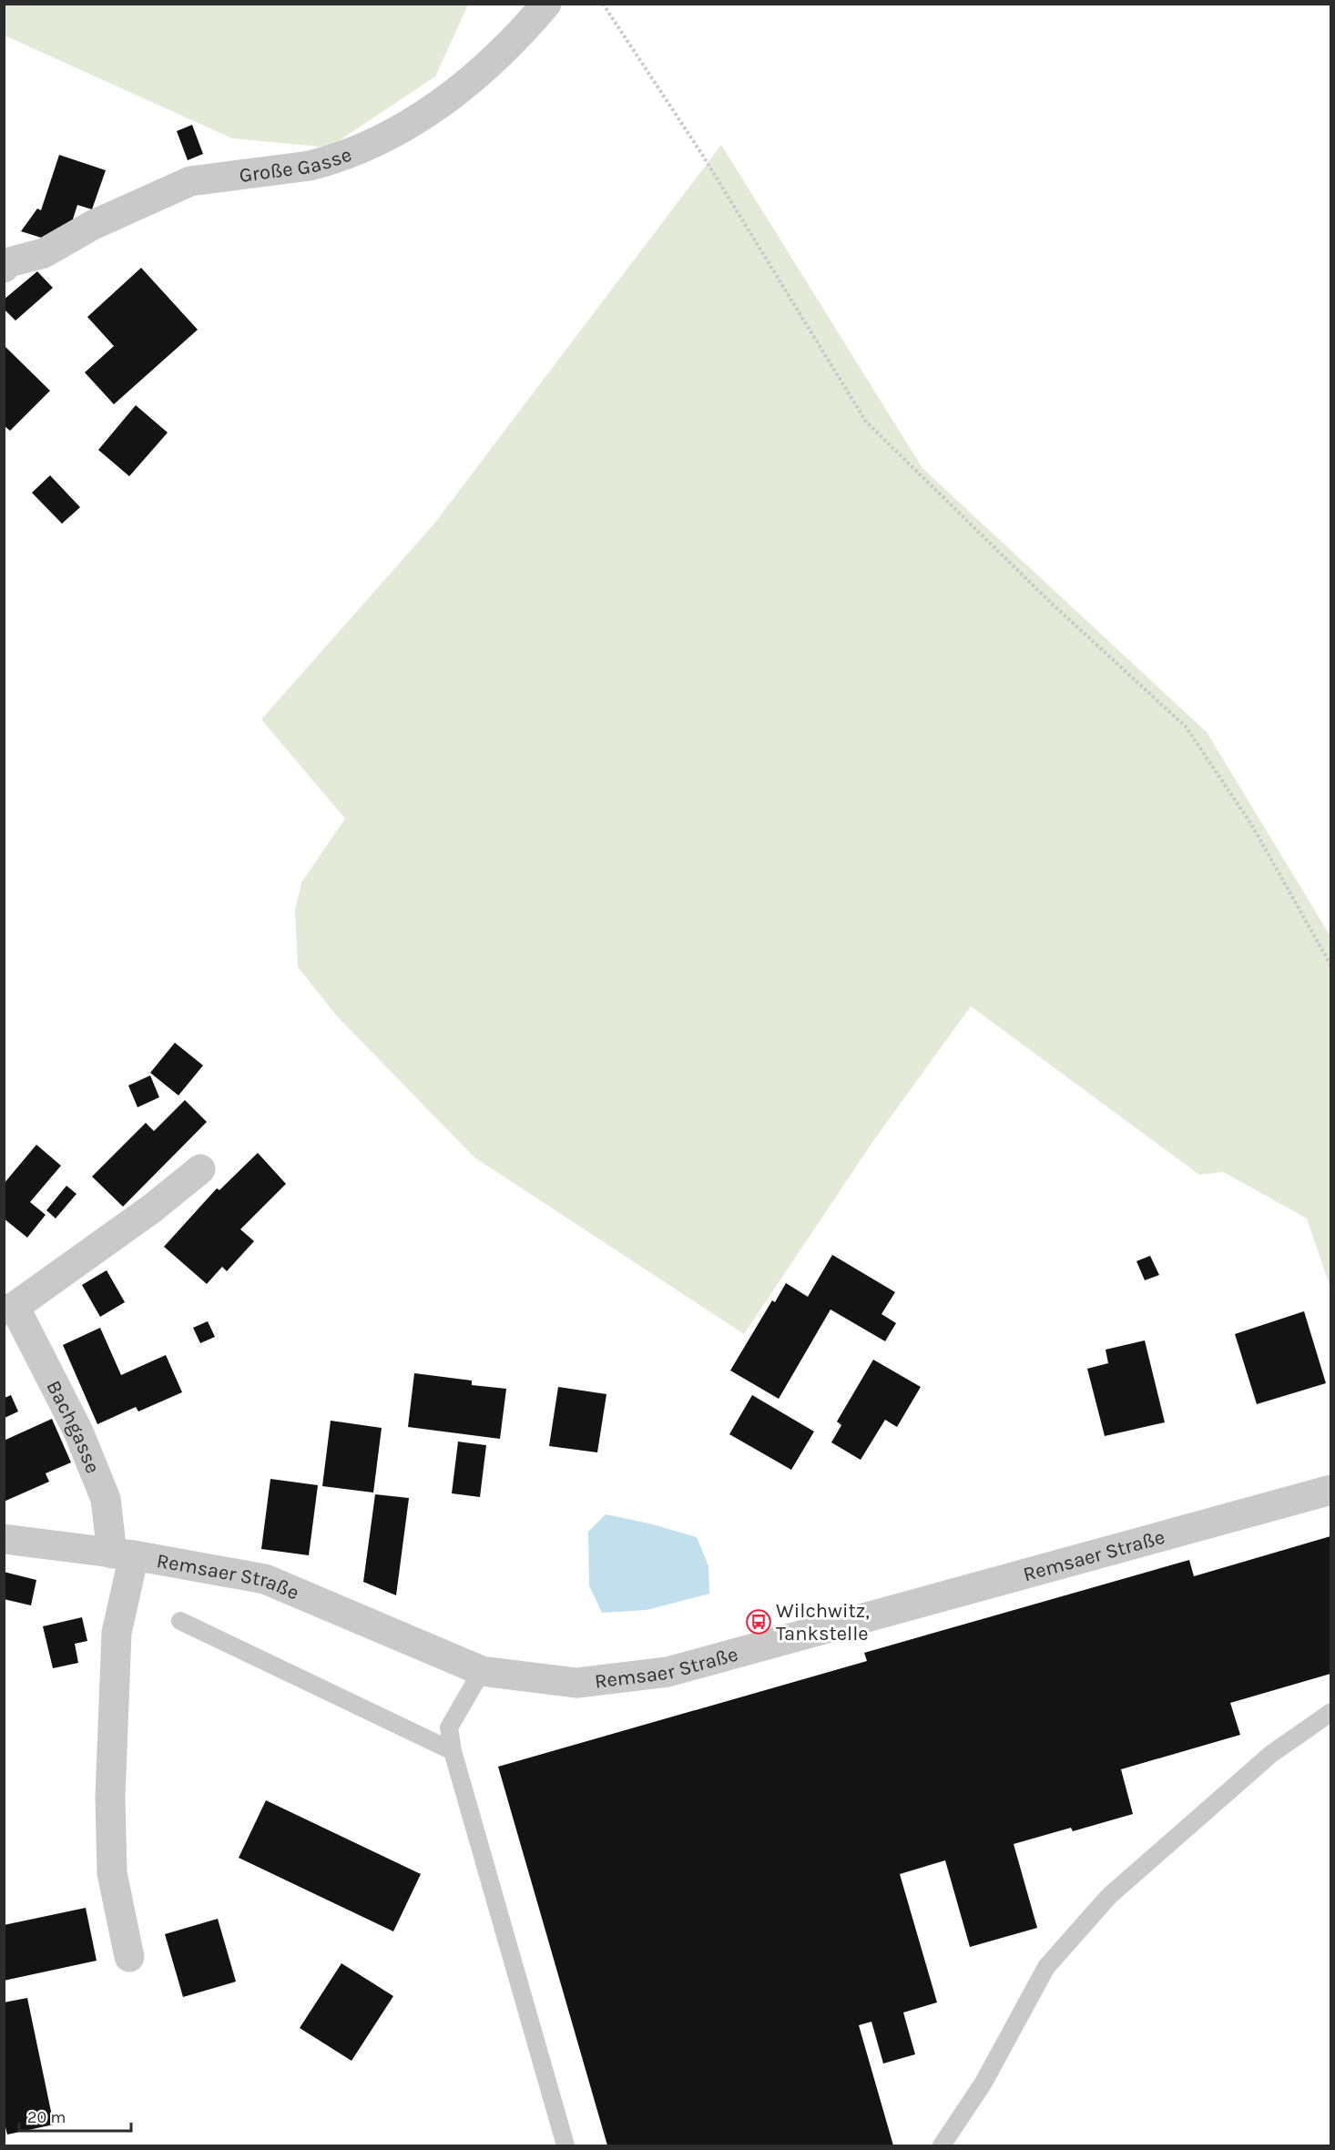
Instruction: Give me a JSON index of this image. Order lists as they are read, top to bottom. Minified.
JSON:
{"streets":{"street":["Große Gasse","Bachgasse","Remsaer Straße"]},"crossings":[["Bachgasse","Remsaer Straße"]],"places":{"bus stop":["Wilchwitz, Tankstelle"]},"scale_bar":"20 m"}
